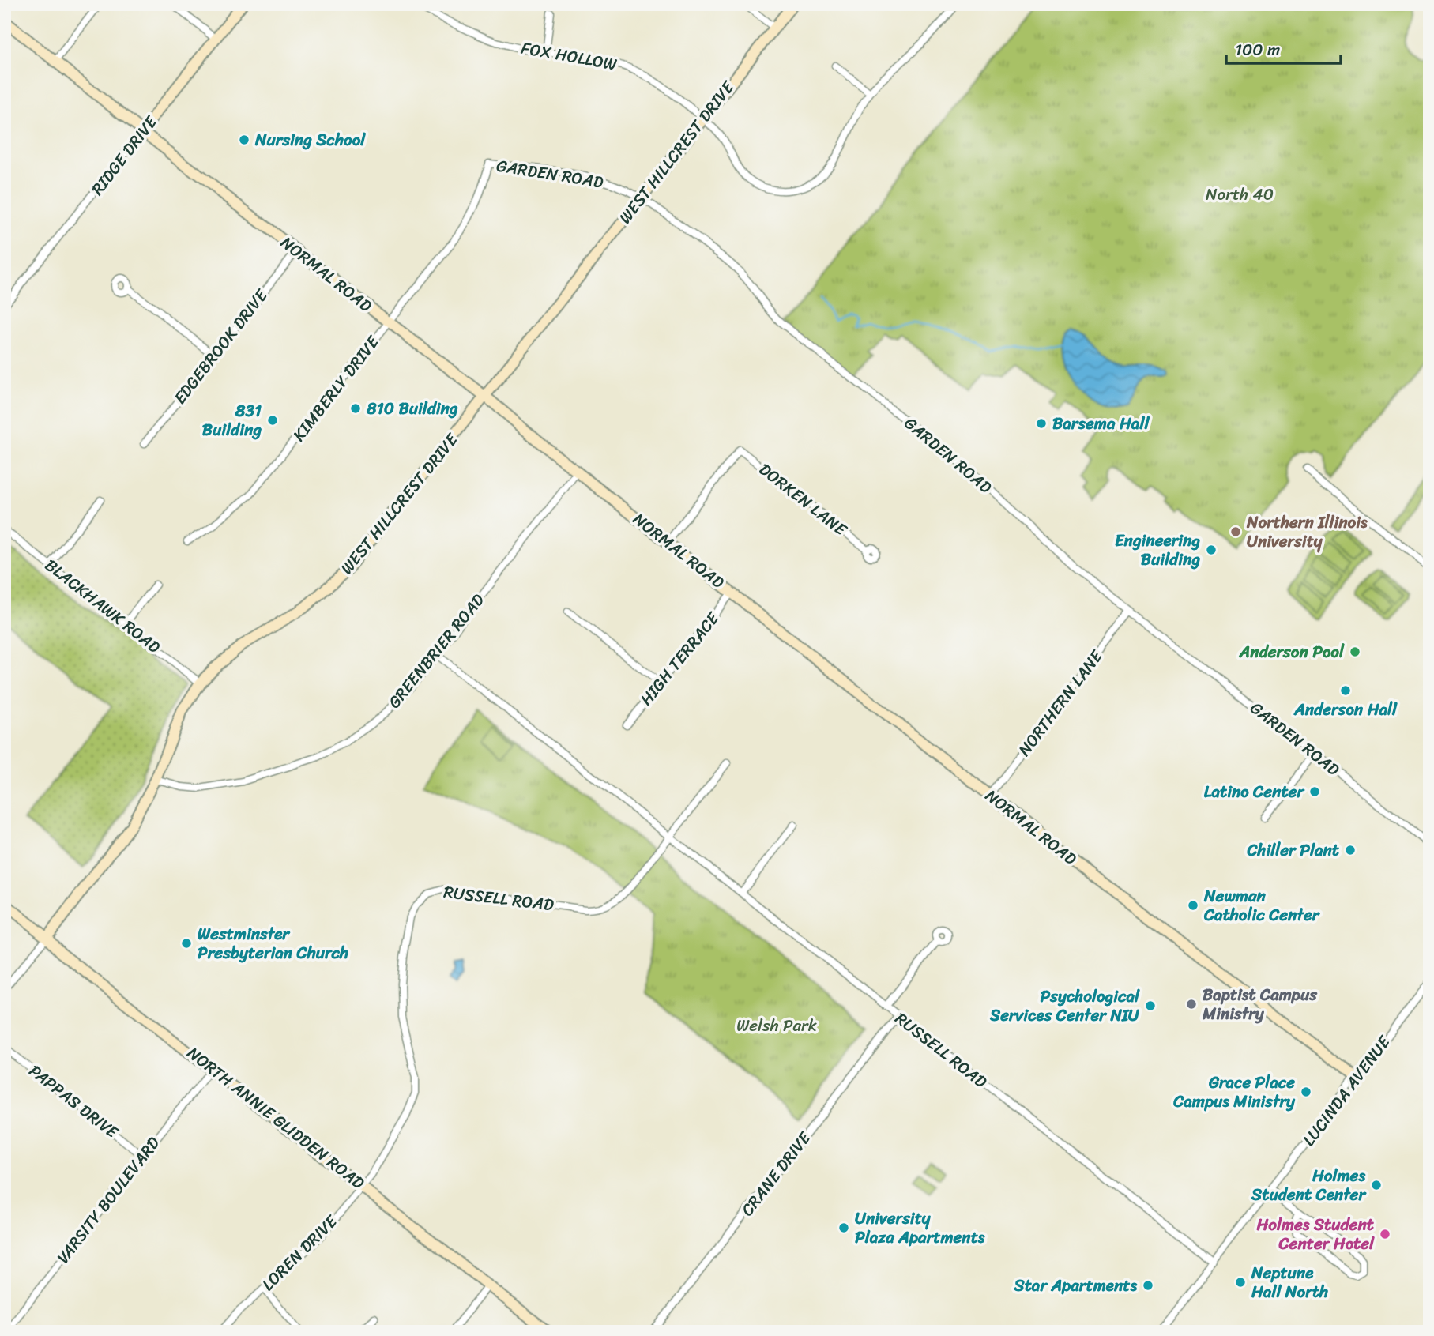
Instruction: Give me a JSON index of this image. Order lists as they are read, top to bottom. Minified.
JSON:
{"streets":{"street":["FOX HOLLOW","WEST HILLCREST DRIVE","RIDGE DRIVE","GARDEN ROAD","NORMAL ROAD","EDGEBROOK DRIVE","KIMBERLY DRIVE","DORKEN LANE","BLACKHAWK ROAD","GREENBRIER ROAD","HIGH TERRACE","NORTHERN LANE","RUSSELL ROAD","LUCINDA AVENUE","PAPPAS DRIVE","NORTH ANNIE GLIDDEN ROAD","CRANE DRIVE","VARSITY BOULEVARD","LOREN DRIVE"]},"crossings":[["FOX HOLLOW","WEST HILLCREST DRIVE"],["WEST HILLCREST DRIVE","GARDEN ROAD"],["WEST HILLCREST DRIVE","NORMAL ROAD"],["WEST HILLCREST DRIVE","BLACKHAWK ROAD"],["WEST HILLCREST DRIVE","GREENBRIER ROAD"],["WEST HILLCREST DRIVE","NORTH ANNIE GLIDDEN ROAD"],["RIDGE DRIVE","NORMAL ROAD"],["GARDEN ROAD","KIMBERLY DRIVE"],["GARDEN ROAD","NORTHERN LANE"],["NORMAL ROAD","EDGEBROOK DRIVE"],["NORMAL ROAD","KIMBERLY DRIVE"],["NORMAL ROAD","DORKEN LANE"],["NORMAL ROAD","GREENBRIER ROAD"],["NORMAL ROAD","HIGH TERRACE"],["NORMAL ROAD","NORTHERN LANE"],["NORMAL ROAD","LUCINDA AVENUE"],["GREENBRIER ROAD","RUSSELL ROAD"],["RUSSELL ROAD","LUCINDA AVENUE"],["RUSSELL ROAD","CRANE DRIVE"],["RUSSELL ROAD","LOREN DRIVE"],["PAPPAS DRIVE","VARSITY BOULEVARD"],["NORTH ANNIE GLIDDEN ROAD","VARSITY BOULEVARD"],["NORTH ANNIE GLIDDEN ROAD","LOREN DRIVE"]],"parks":["North 40","Welsh Park"],"places":["Nursing School","810 Building","831 Building","Barsema Hall","Northern Illinois University","Engineering Building","Anderson Pool","Anderson Hall","Latino Center","Chiller Plant","Newman Catholic Center","Westminster Presbyterian Church","Baptist Campus Ministry","Psychological Services Center NIU","Grace Place Campus Ministry","Holmes Student Center","University Plaza Apartments","Holmes Student Center Hotel","Neptune Hall North","Star Apartments"],"scale_bar":"100 m"}
